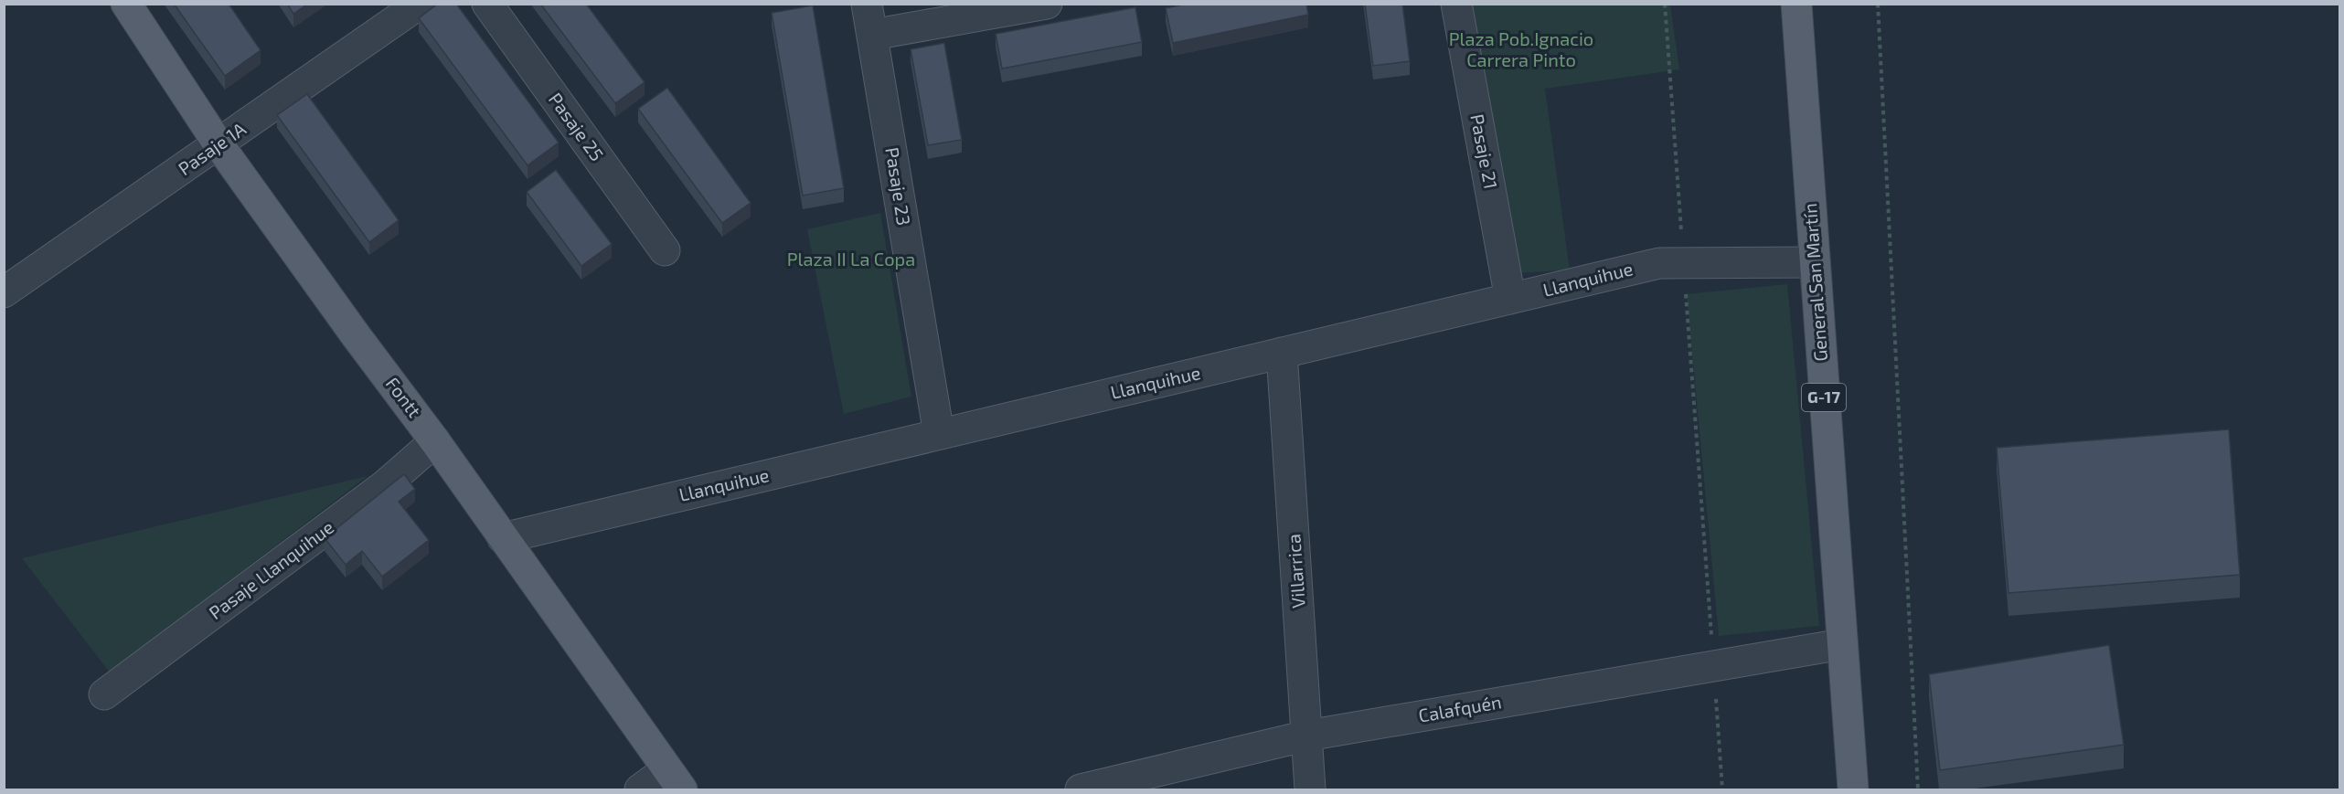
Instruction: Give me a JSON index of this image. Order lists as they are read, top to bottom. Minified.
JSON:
{"streets":{"main road":["General San Martín","Fontt","G-17"],"street":["Pasaje 25","Pasaje 1A","Pasaje 21","Pasaje 23","Llanquihue","Pasaje Llanquihue","Villarrica","Calafquén"]},"crossings":[["Pasaje 1A","Fontt"],["Pasaje 21","Llanquihue"],["Pasaje 23","Llanquihue"],["Llanquihue","General San Martín"],["Llanquihue","Fontt"],["Llanquihue","Villarrica"],["General San Martín","Calafquén"],["Fontt","Pasaje Llanquihue"],["Villarrica","Calafquén"]],"parks":["Plaza Pob.Ignacio Carrera Pinto","Plaza II La Copa"]}
